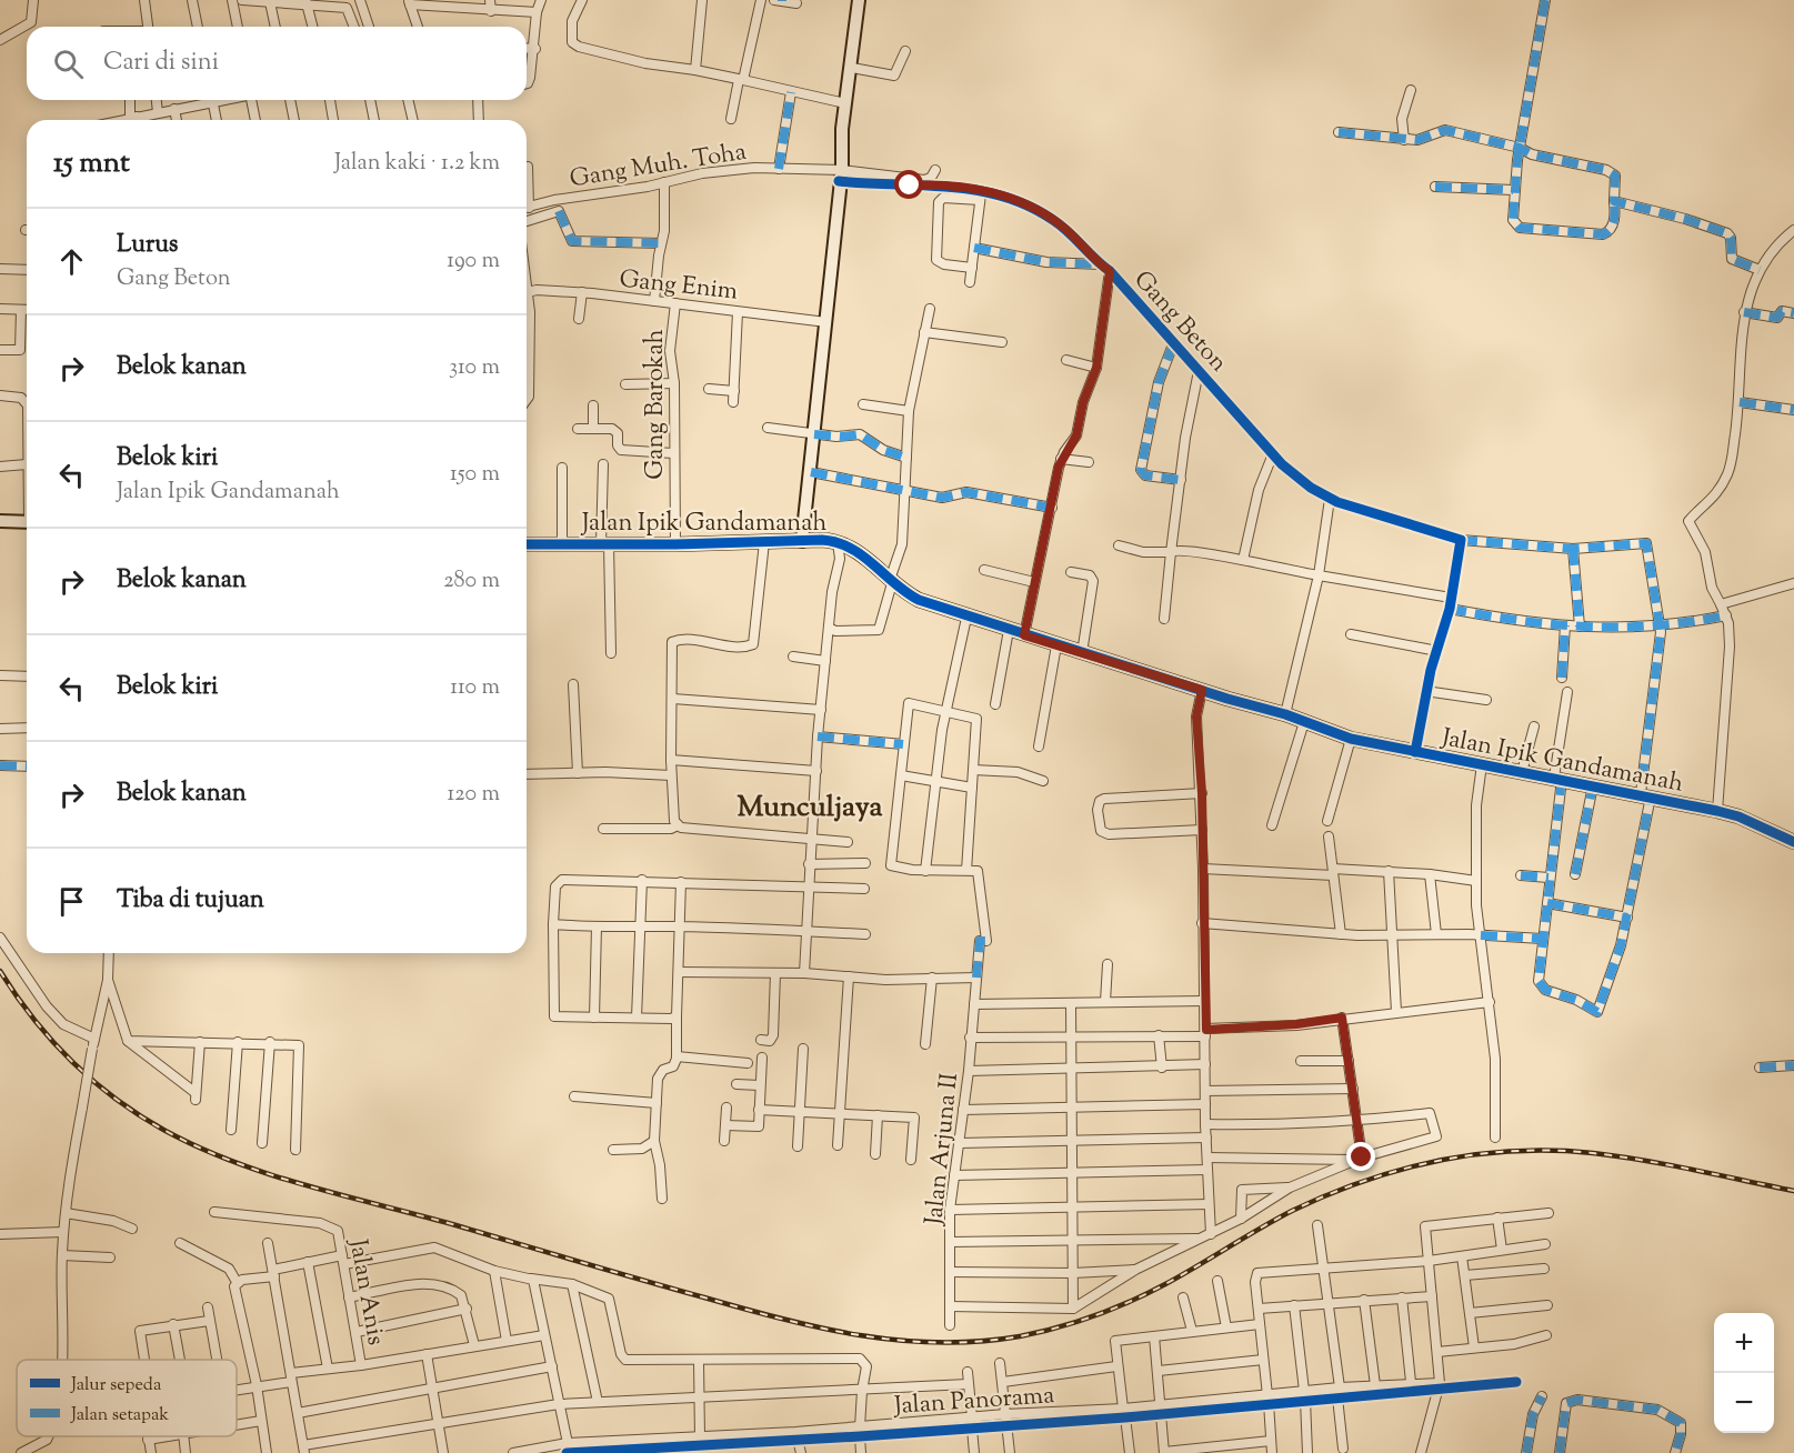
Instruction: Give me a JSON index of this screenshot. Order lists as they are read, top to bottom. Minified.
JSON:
{"streets":{"street":["Gang Muh. Toha","Gang Enim","Gang Beton","Gang Barokah","Jalan Ipik Gandamanah","Jalan Arjuna II","Jalan Anis","Jalan Panorama"]},"crossings":[["Gang Muh. Toha","Gang Beton"],["Gang Enim","Gang Barokah"],["Gang Barokah","Jalan Ipik Gandamanah"]],"districts":["Munculjaya"],"legend":["Jalur sepeda","Jalan setapak"],"page":{"search":"Cari di sini","heading":["15 mnt","Jalan kaki · 1.2 km"],"list":[["Lurus","Gang Beton","190 m"],["Belok kanan","310 m"],["Belok kiri","Jalan Ipik Gandamanah","150 m"],["Belok kanan","280 m"],["Belok kiri","110 m"],["Belok kanan","120 m"],"Tiba di tujuan"],"map_buttons":["+","−"]}}
